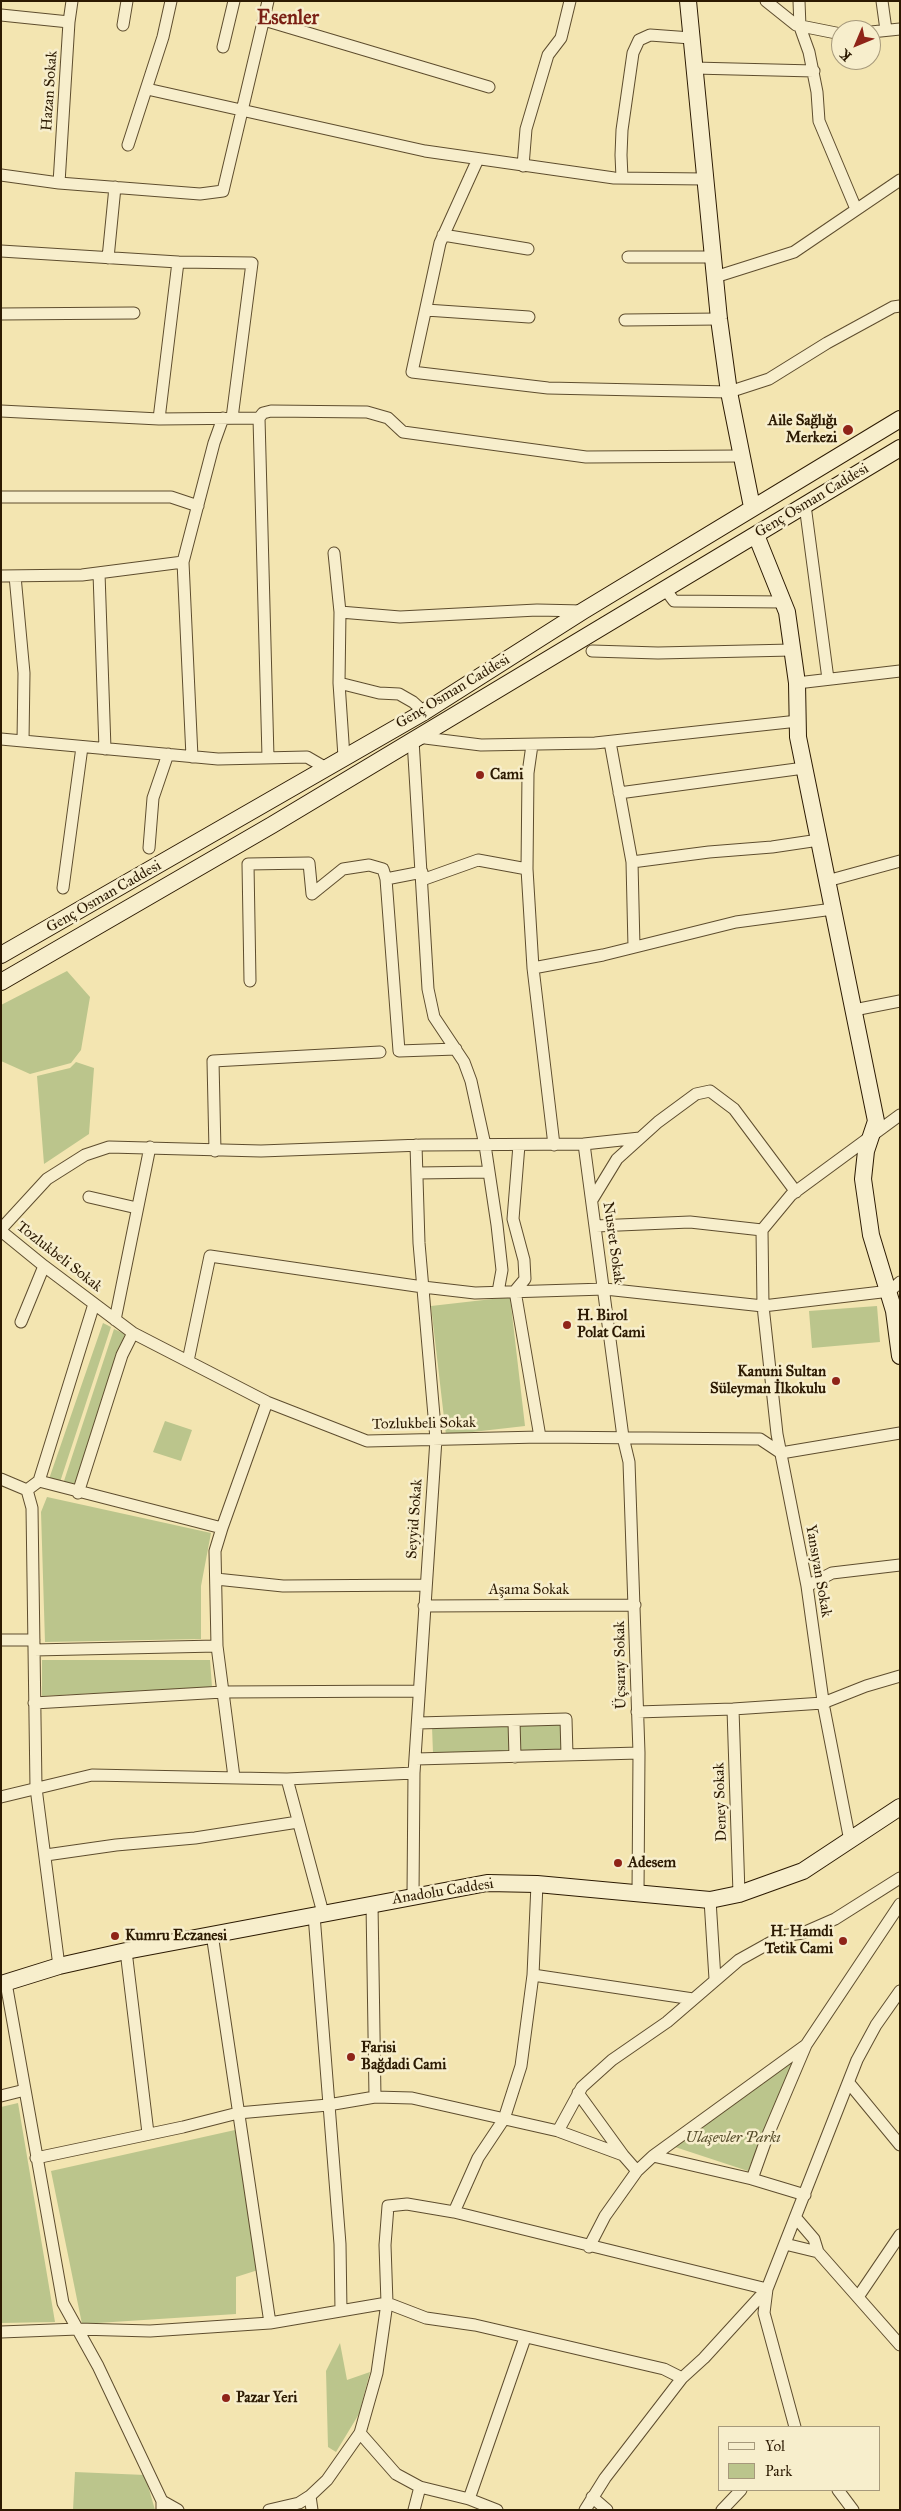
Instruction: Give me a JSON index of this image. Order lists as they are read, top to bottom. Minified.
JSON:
{"streets":{"street":["Hazan Sokak","Genç Osman Caddesi","Nusret Sokak","Tozlukbeli Sokak","Seyyid Sokak","Yansıyan Sokak","Aşama Sokak","Üçsaray Sokak","Deney Sokak","Anadolu Caddesi"]},"crossings":[["Nusret Sokak","Tozlukbeli Sokak"],["Nusret Sokak","Üçsaray Sokak"],["Tozlukbeli Sokak","Seyyid Sokak"],["Tozlukbeli Sokak","Yansıyan Sokak"],["Tozlukbeli Sokak","Üçsaray Sokak"],["Seyyid Sokak","Aşama Sokak"],["Seyyid Sokak","Anadolu Caddesi"],["Yansıyan Sokak","Anadolu Caddesi"],["Aşama Sokak","Üçsaray Sokak"],["Üçsaray Sokak","Anadolu Caddesi"],["Deney Sokak","Anadolu Caddesi"]],"districts":["Esenler"],"parks":["Ulaşevler Parkı"],"places":["Aile Sağlığı Merkezi","Cami","H. Birol Polat Cami","Kanuni Sultan Süleyman İlkokulu","Adesem","Kumru Eczanesi","H. Hamdi Tetik Cami","Farisi Bağdadi Cami","Pazar Yeri"],"legend":["Yol","Park"],"north":"bottom left"}
